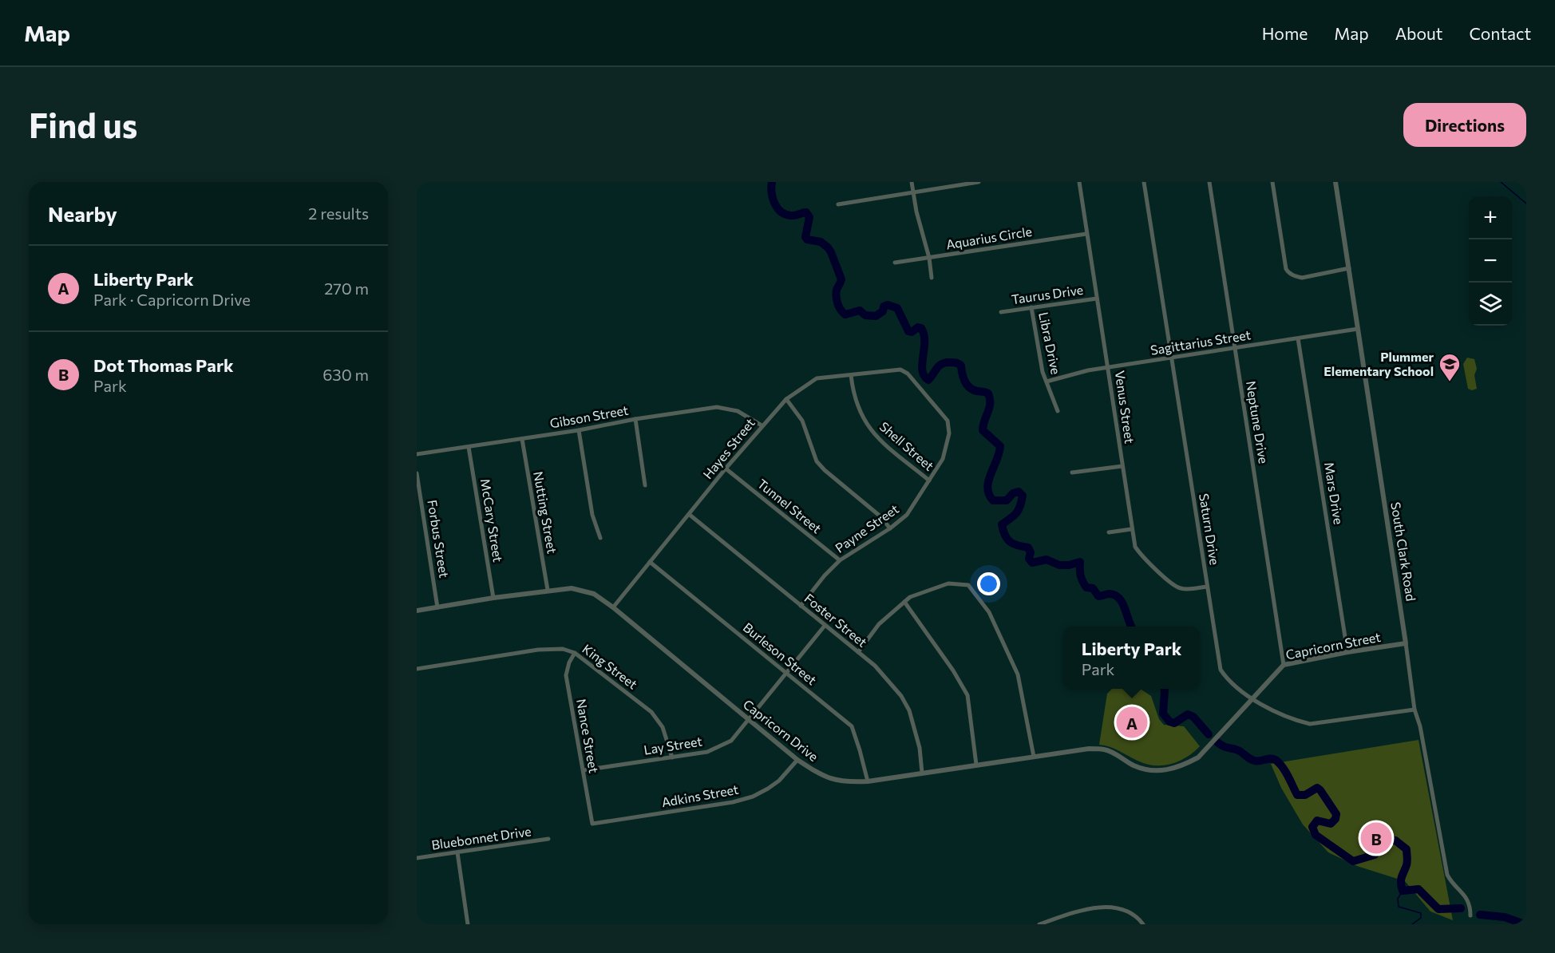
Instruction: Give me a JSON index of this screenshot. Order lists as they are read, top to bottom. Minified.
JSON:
{"streets":{"street":["Aquarius Circle","Taurus Drive","Sagittarius Street","Libra Drive","Venus Street","Gibson Street","Neptune Drive","Shell Street","Hayes Street","Mars Drive","Tunnel Street","Nutting Street","McCary Street","Payne Street","Saturn Drive","Forbus Street","South Clark Road","Foster Street","Capricorn Street","Burleson Street","King Street","Capricorn Drive","Nance Street","Lay Street","Adkins Street","Bluebonnet Drive"]},"crossings":[["Aquarius Circle","Venus Street"],["Taurus Drive","Libra Drive"],["Taurus Drive","Venus Street"],["Sagittarius Street","Libra Drive"],["Sagittarius Street","Venus Street"],["Sagittarius Street","Neptune Drive"],["Sagittarius Street","Mars Drive"],["Sagittarius Street","Saturn Drive"],["Sagittarius Street","South Clark Road"],["Venus Street","Saturn Drive"],["Gibson Street","Hayes Street"],["Gibson Street","Nutting Street"],["Gibson Street","McCary Street"],["Neptune Drive","Capricorn Street"],["Shell Street","Hayes Street"],["Shell Street","Payne Street"],["Hayes Street","Tunnel Street"],["Hayes Street","Payne Street"],["Hayes Street","Foster Street"],["Hayes Street","Burleson Street"],["Hayes Street","Capricorn Drive"],["Mars Drive","Capricorn Street"],["Tunnel Street","Payne Street"],["Nutting Street","Capricorn Drive"],["McCary Street","Capricorn Drive"],["Payne Street","Foster Street"],["Saturn Drive","South Clark Road"],["Saturn Drive","Capricorn Street"],["Forbus Street","Capricorn Drive"],["South Clark Road","Capricorn Street"],["Foster Street","Capricorn Drive"],["Foster Street","Lay Street"],["Capricorn Street","Capricorn Drive"],["Burleson Street","Capricorn Drive"],["Burleson Street","Lay Street"],["King Street","Nance Street"],["King Street","Lay Street"],["Capricorn Drive","Lay Street"],["Capricorn Drive","Adkins Street"],["Nance Street","Lay Street"],["Nance Street","Adkins Street"]],"places":{"school or university":["Plummer Elementary School"]},"page":{"header":"Map","nav":["Home","Map","About","Contact"],"buttons":"Directions","title":"Find us","heading":["Nearby","2 results"],"map_buttons":["+","−"],"list":[{"mark":"A","name":"Liberty Park","note":"Park · Capricorn Drive","value":"270 m"},{"mark":"B","name":"Dot Thomas Park","note":"Park","value":"630 m"}],"popup":["Liberty Park","Park"],"pins":["A","B"]}}
